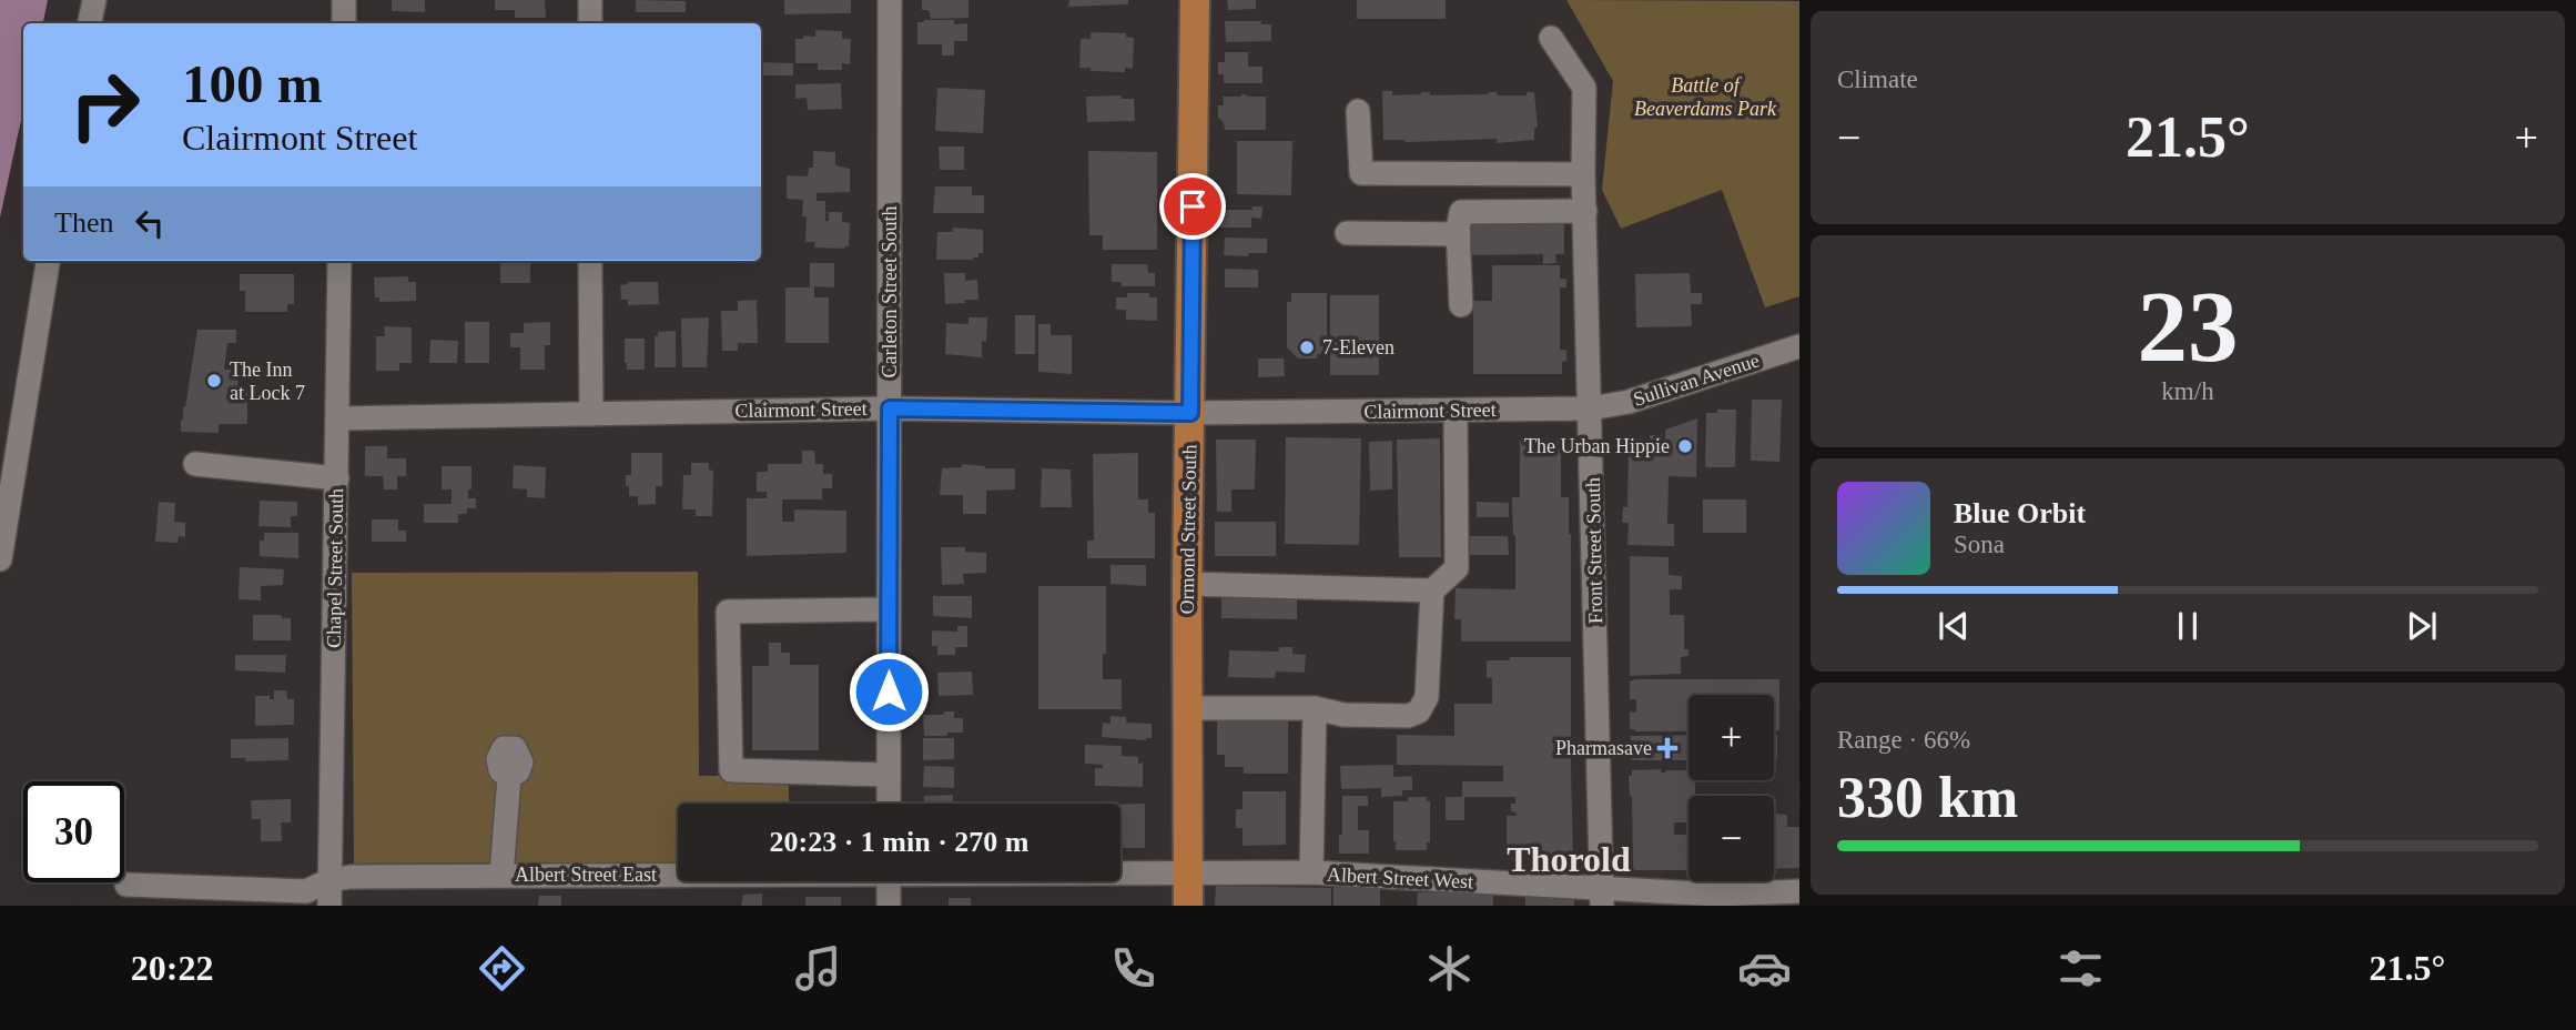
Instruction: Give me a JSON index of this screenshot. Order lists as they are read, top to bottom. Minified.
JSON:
{"streets":{"main road":["Ormond Street South"],"street":["Carleton Street South","Sullivan Avenue","Clairmont Street","Front Street South","Chapel Street South","Albert Street East","Albert Street West"]},"crossings":[["Carleton Street South","Clairmont Street"],["Sullivan Avenue","Clairmont Street"],["Sullivan Avenue","Front Street South"],["Clairmont Street","Ormond Street South"],["Clairmont Street","Front Street South"],["Clairmont Street","Chapel Street South"],["Ormond Street South","Albert Street East"],["Ormond Street South","Albert Street West"],["Front Street South","Albert Street West"],["Chapel Street South","Albert Street East"],["Albert Street East","Albert Street West"]],"districts":["Thorold"],"parks":["Battle of Beaverdams Park"],"places":{"other":["7-Eleven","The Inn at Lock 7","The Urban Hippie"],"health":["Pharmasave"]},"page":{"tile":["Climate",["23","km/h"],["Range · 66%","330 km"]],"turn":["100 m","Clairmont Street"],"heat":["−","21.5°","+"],"then":"Then","song":["Blue Orbit","Sona"],"map_buttons":["+","−"],"limit":"30","trip":"20:23 · 1 min · 270 m","tabs":["20:22","21.5°"]}}
